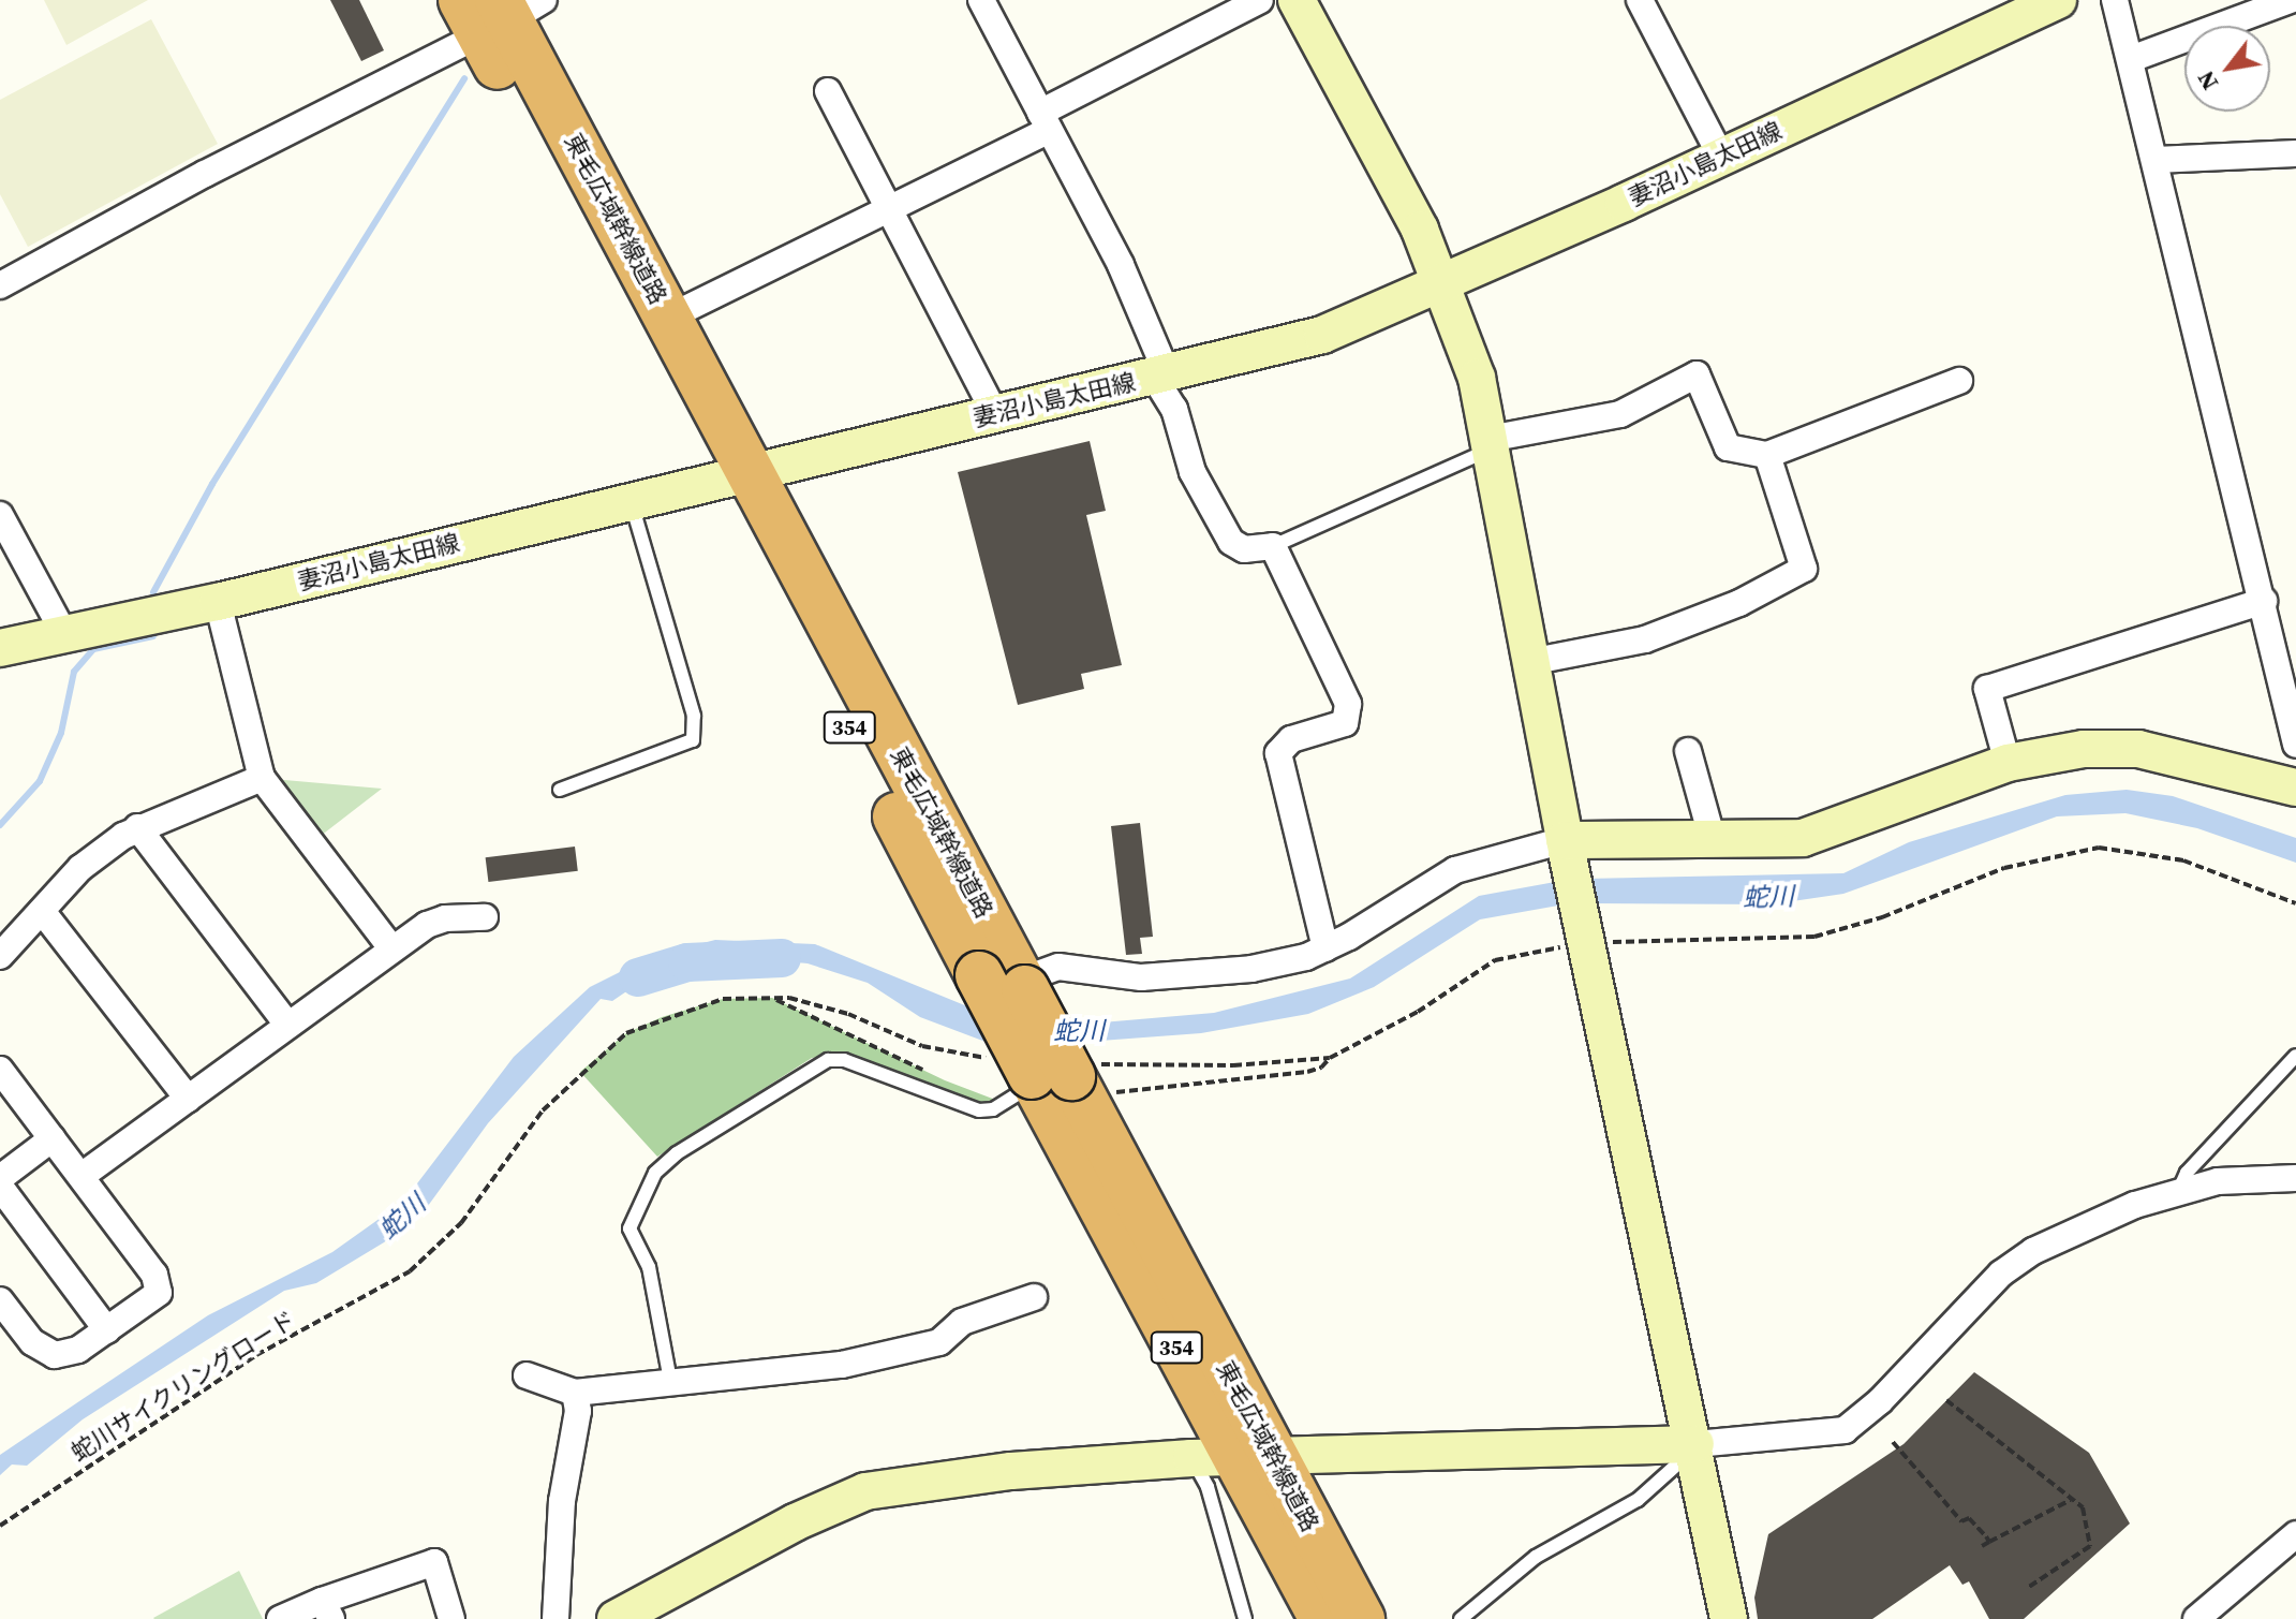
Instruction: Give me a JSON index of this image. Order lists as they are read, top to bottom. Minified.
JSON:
{"streets":{"highway":["東毛広域幹線道路","354"],"street":["妻沼小島太田線"],"path":["蛇川サイクリングロード"]},"crossings":[["妻沼小島太田線","東毛広域幹線道路"],["東毛広域幹線道路","蛇川サイクリングロード"]],"water":["蛇川"],"north":"bottom left"}
